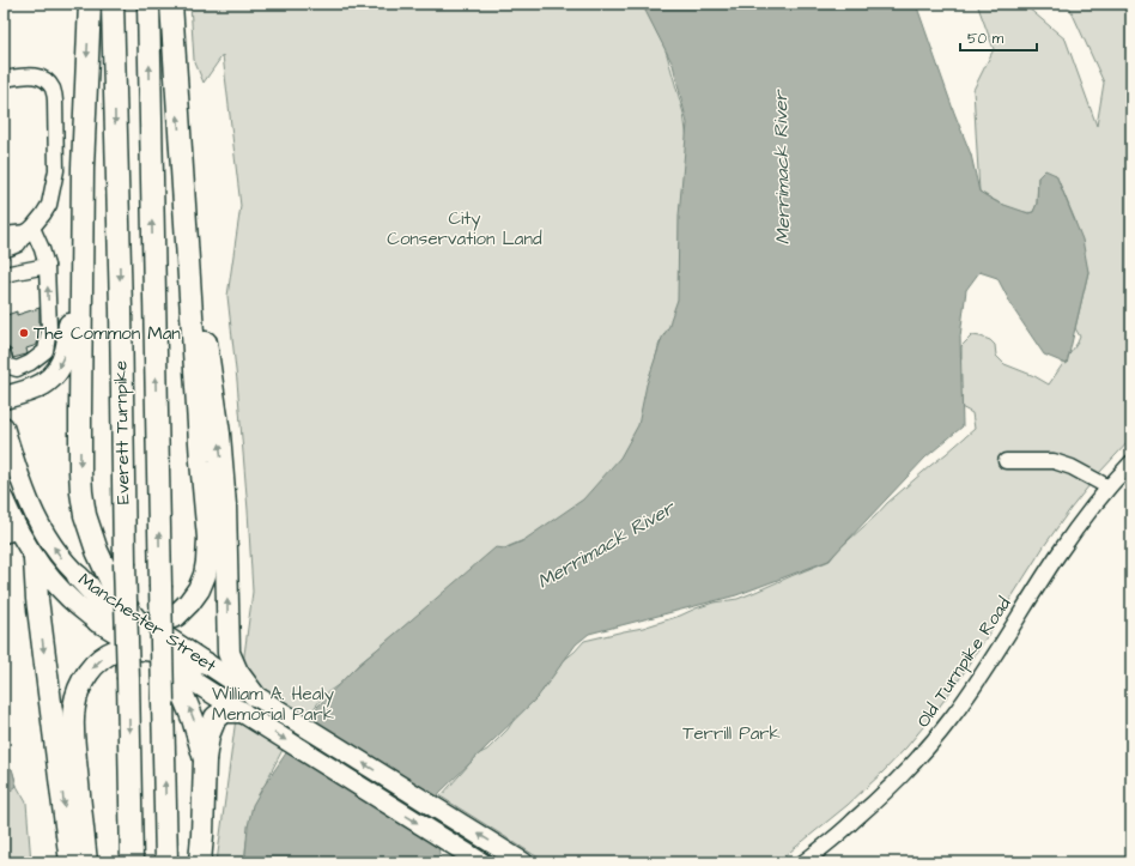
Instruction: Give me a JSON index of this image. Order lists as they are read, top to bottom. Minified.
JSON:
{"streets":{"highway":["Everett Turnpike"],"main road":["Manchester Street"],"street":["Old Turnpike Road"]},"water":["Merrimack River"],"parks":["City Conservation Land","William A. Healy Memorial Park","Terrill Park"],"places":["The Common Man"],"scale_bar":"50 m"}
